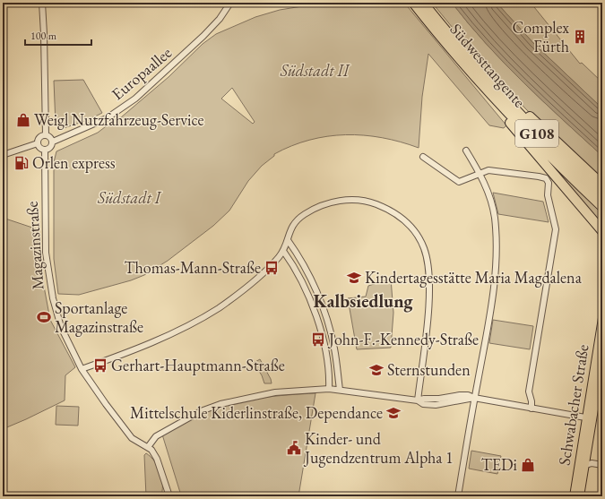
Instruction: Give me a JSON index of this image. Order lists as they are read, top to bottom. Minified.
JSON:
{"streets":{"highway":["Südwesttangente","G108"],"main road":["Schwabacher Straße"],"street":["Europaallee","Magazinstraße"]},"crossings":[["Europaallee","Magazinstraße"]],"districts":["Kalbsiedlung"],"parks":["Südstadt II","Südstadt I"],"places":{"building":["Complex Fürth"],"shop":["Weigl Nutzfahrzeug-Service","TEDi"],"fuel station":["Orlen express"],"bus stop":["Thomas-Mann-Straße","John-F.-Kennedy-Straße","Gerhart-Hauptmann-Straße"],"school or university":["Kindertagesstätte Maria Magdalena","Sternstunden","Mittelschule Kiderlinstraße, Dependance"],"sports":["Sportanlage Magazinstraße"],"public building":["Kinder- und Jugendzentrum Alpha 1"]},"scale_bar":"100 m"}
